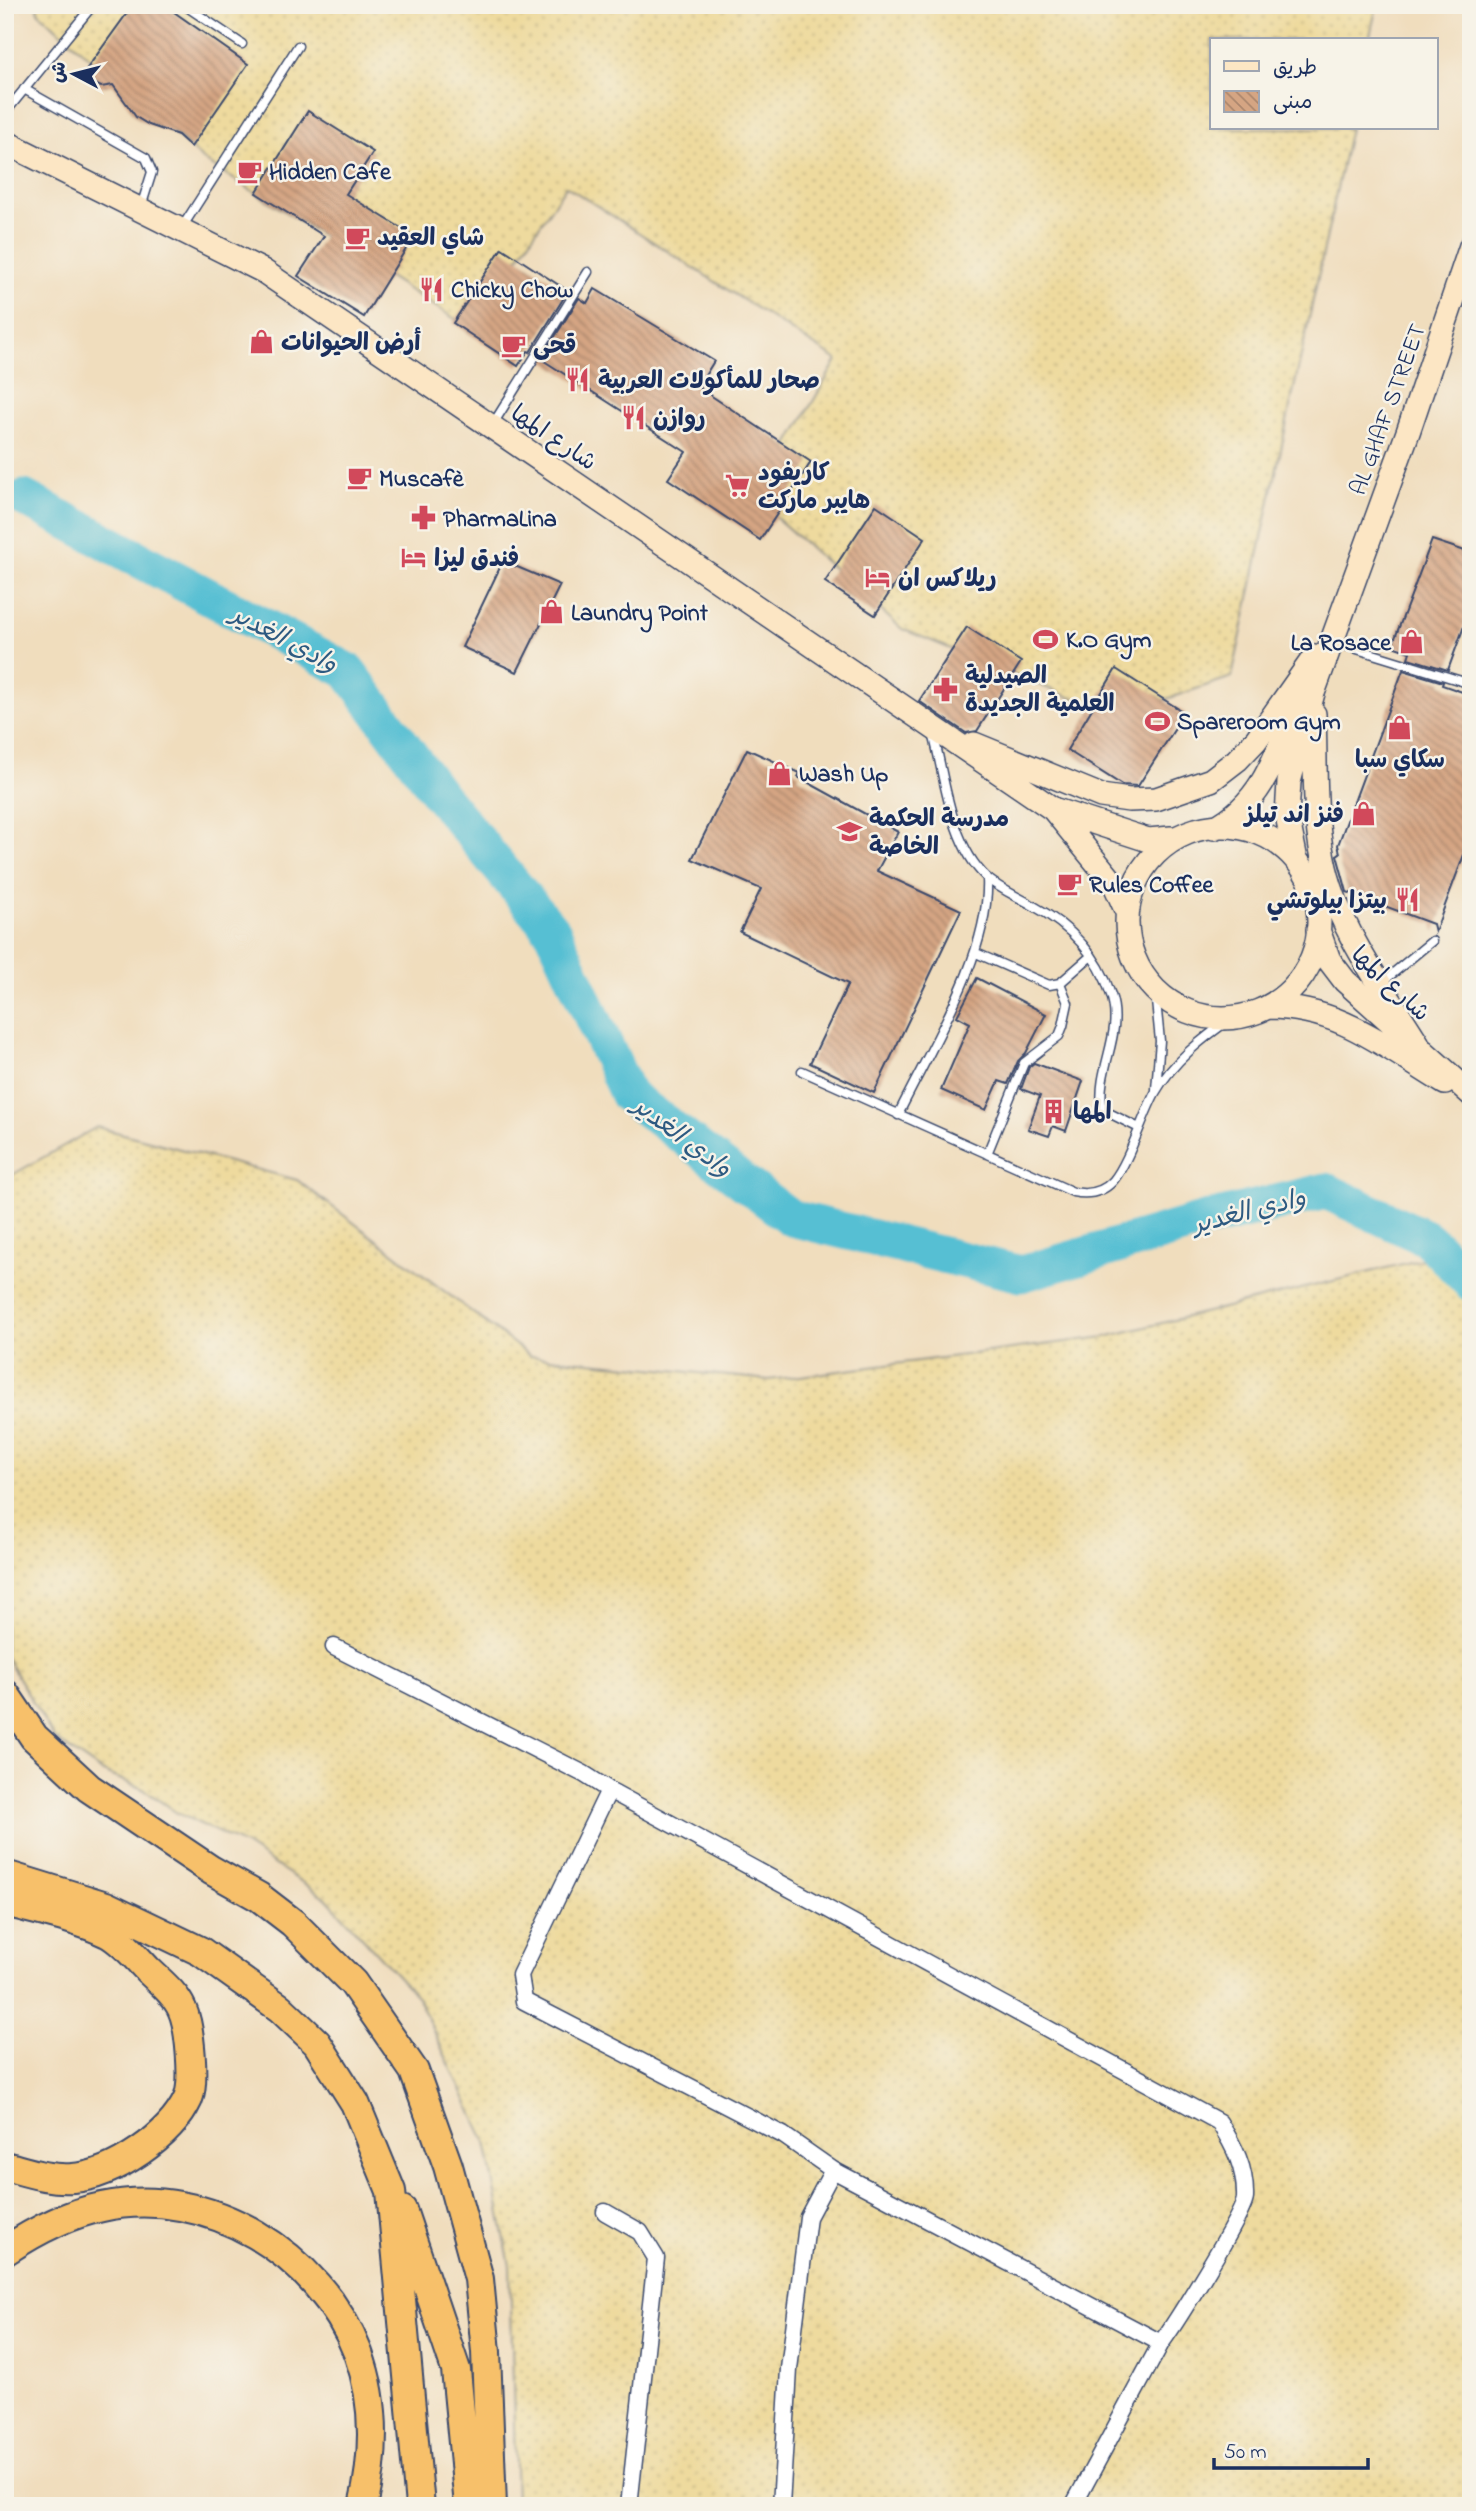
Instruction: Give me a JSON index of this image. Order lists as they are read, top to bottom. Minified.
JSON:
{"streets":{"street":["AL GHAF STREET","شارع المها"]},"water":["وادي الغدير"],"places":{"cafe":["Hidden Cafe","شاي العقيد","قحى","Muscafè","Rules Coffee"],"restaurant":["Chicky Chow","صحار للمأكولات العربية","روازن","بيتزا بيلوتشي"],"shop":["أرض الحيوانات","Laundry Point","La Rosace","سكاي سبا","Wash Up","فنز اند تيلز"],"supermarket":["كاريفود هايبر ماركت"],"pharmacy":["PharmaLina","الصيدلية العلمية الجديدة"],"hotel":["فندق ليزا","ريلاكس ان"],"sports":["K.O Gym","Spareroom Gym"],"school or university":["مدرسة الحكمة الخاصة"],"building":["المها"]},"legend":["طريق","مبنى"],"scale_bar":"50 m","north":"left"}
